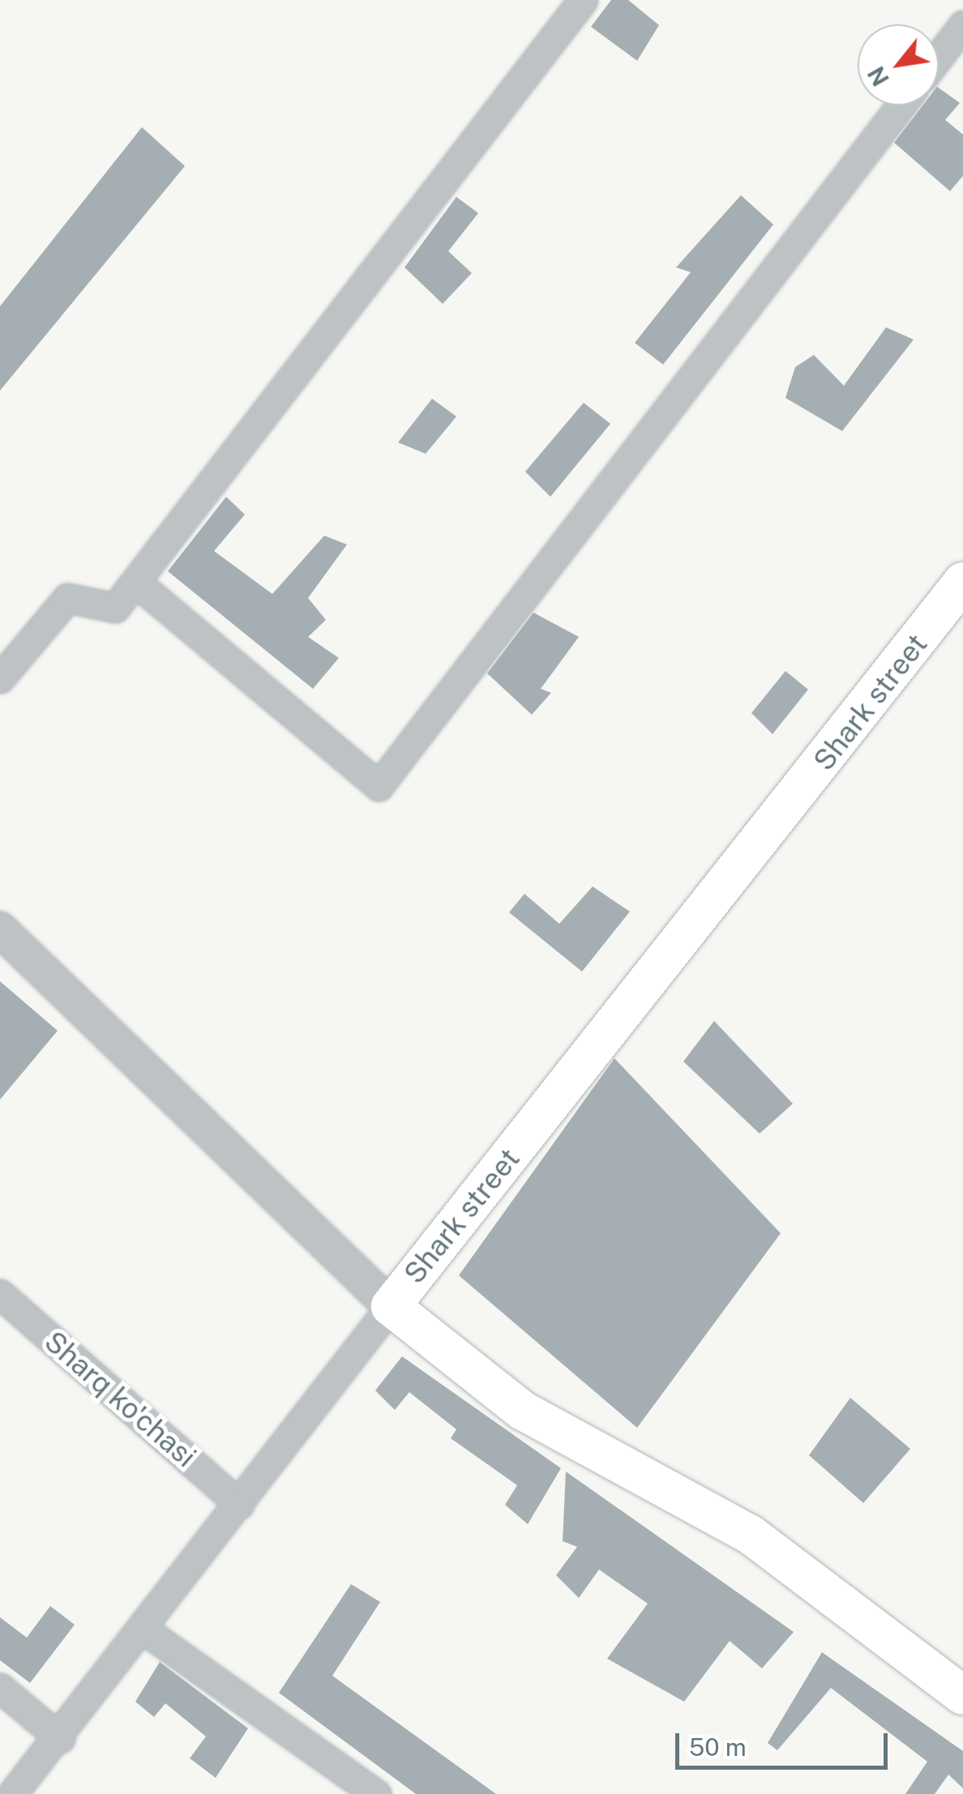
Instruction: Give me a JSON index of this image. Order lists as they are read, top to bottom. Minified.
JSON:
{"streets":{"main road":["Shark street"],"street":["Sharq ko'chasi"]},"scale_bar":"50 m","north":"bottom left"}
